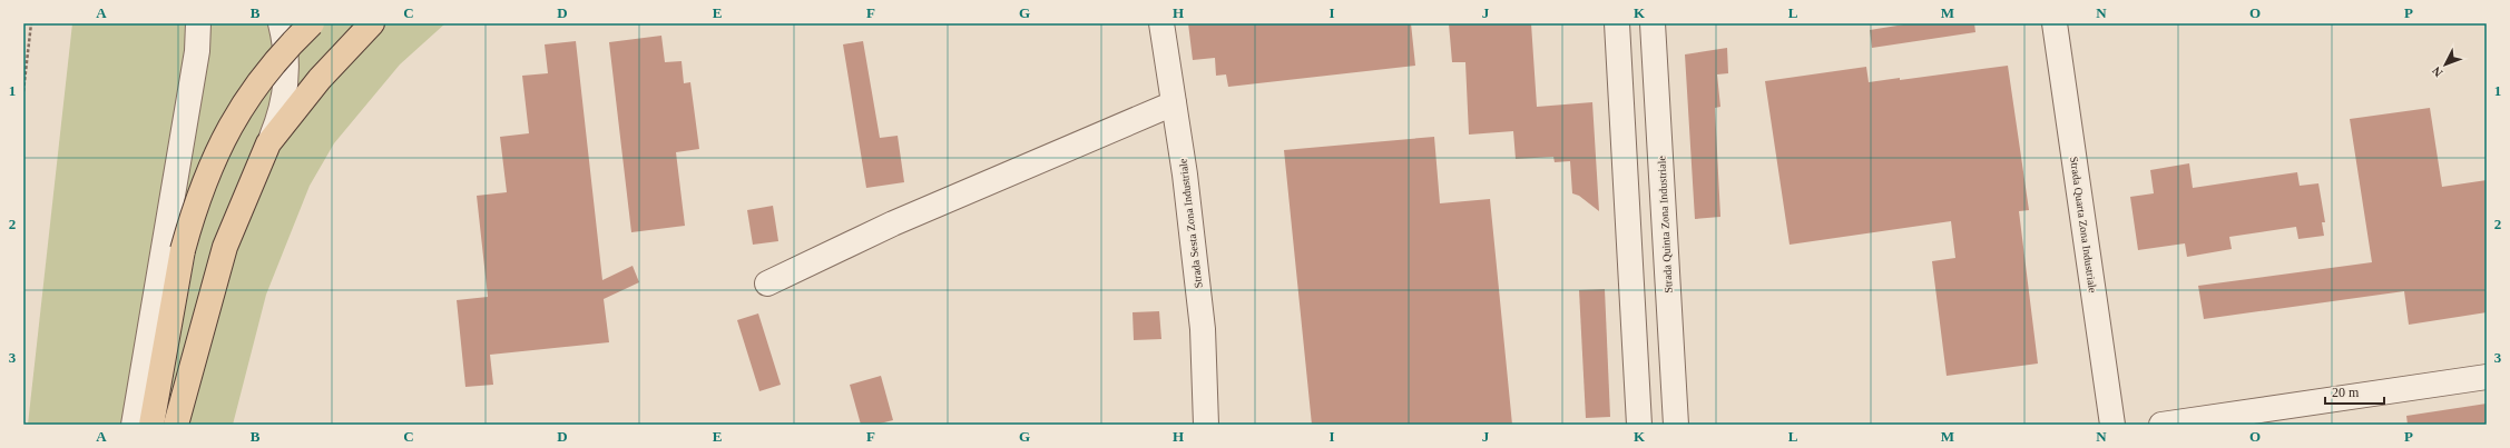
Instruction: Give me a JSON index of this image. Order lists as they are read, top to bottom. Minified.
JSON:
{"streets":{"street":["Strada Sesta Zona Industriale","Strada Quinta Zona Industriale","Strada Quarta Zona Industriale"]},"scale_bar":"20 m","north":"bottom left","grid":{"columns":["A","B","C","D","E","F","G","H","I","J","K","L","M","N","O","P"],"rows":["1","2","3"]}}
